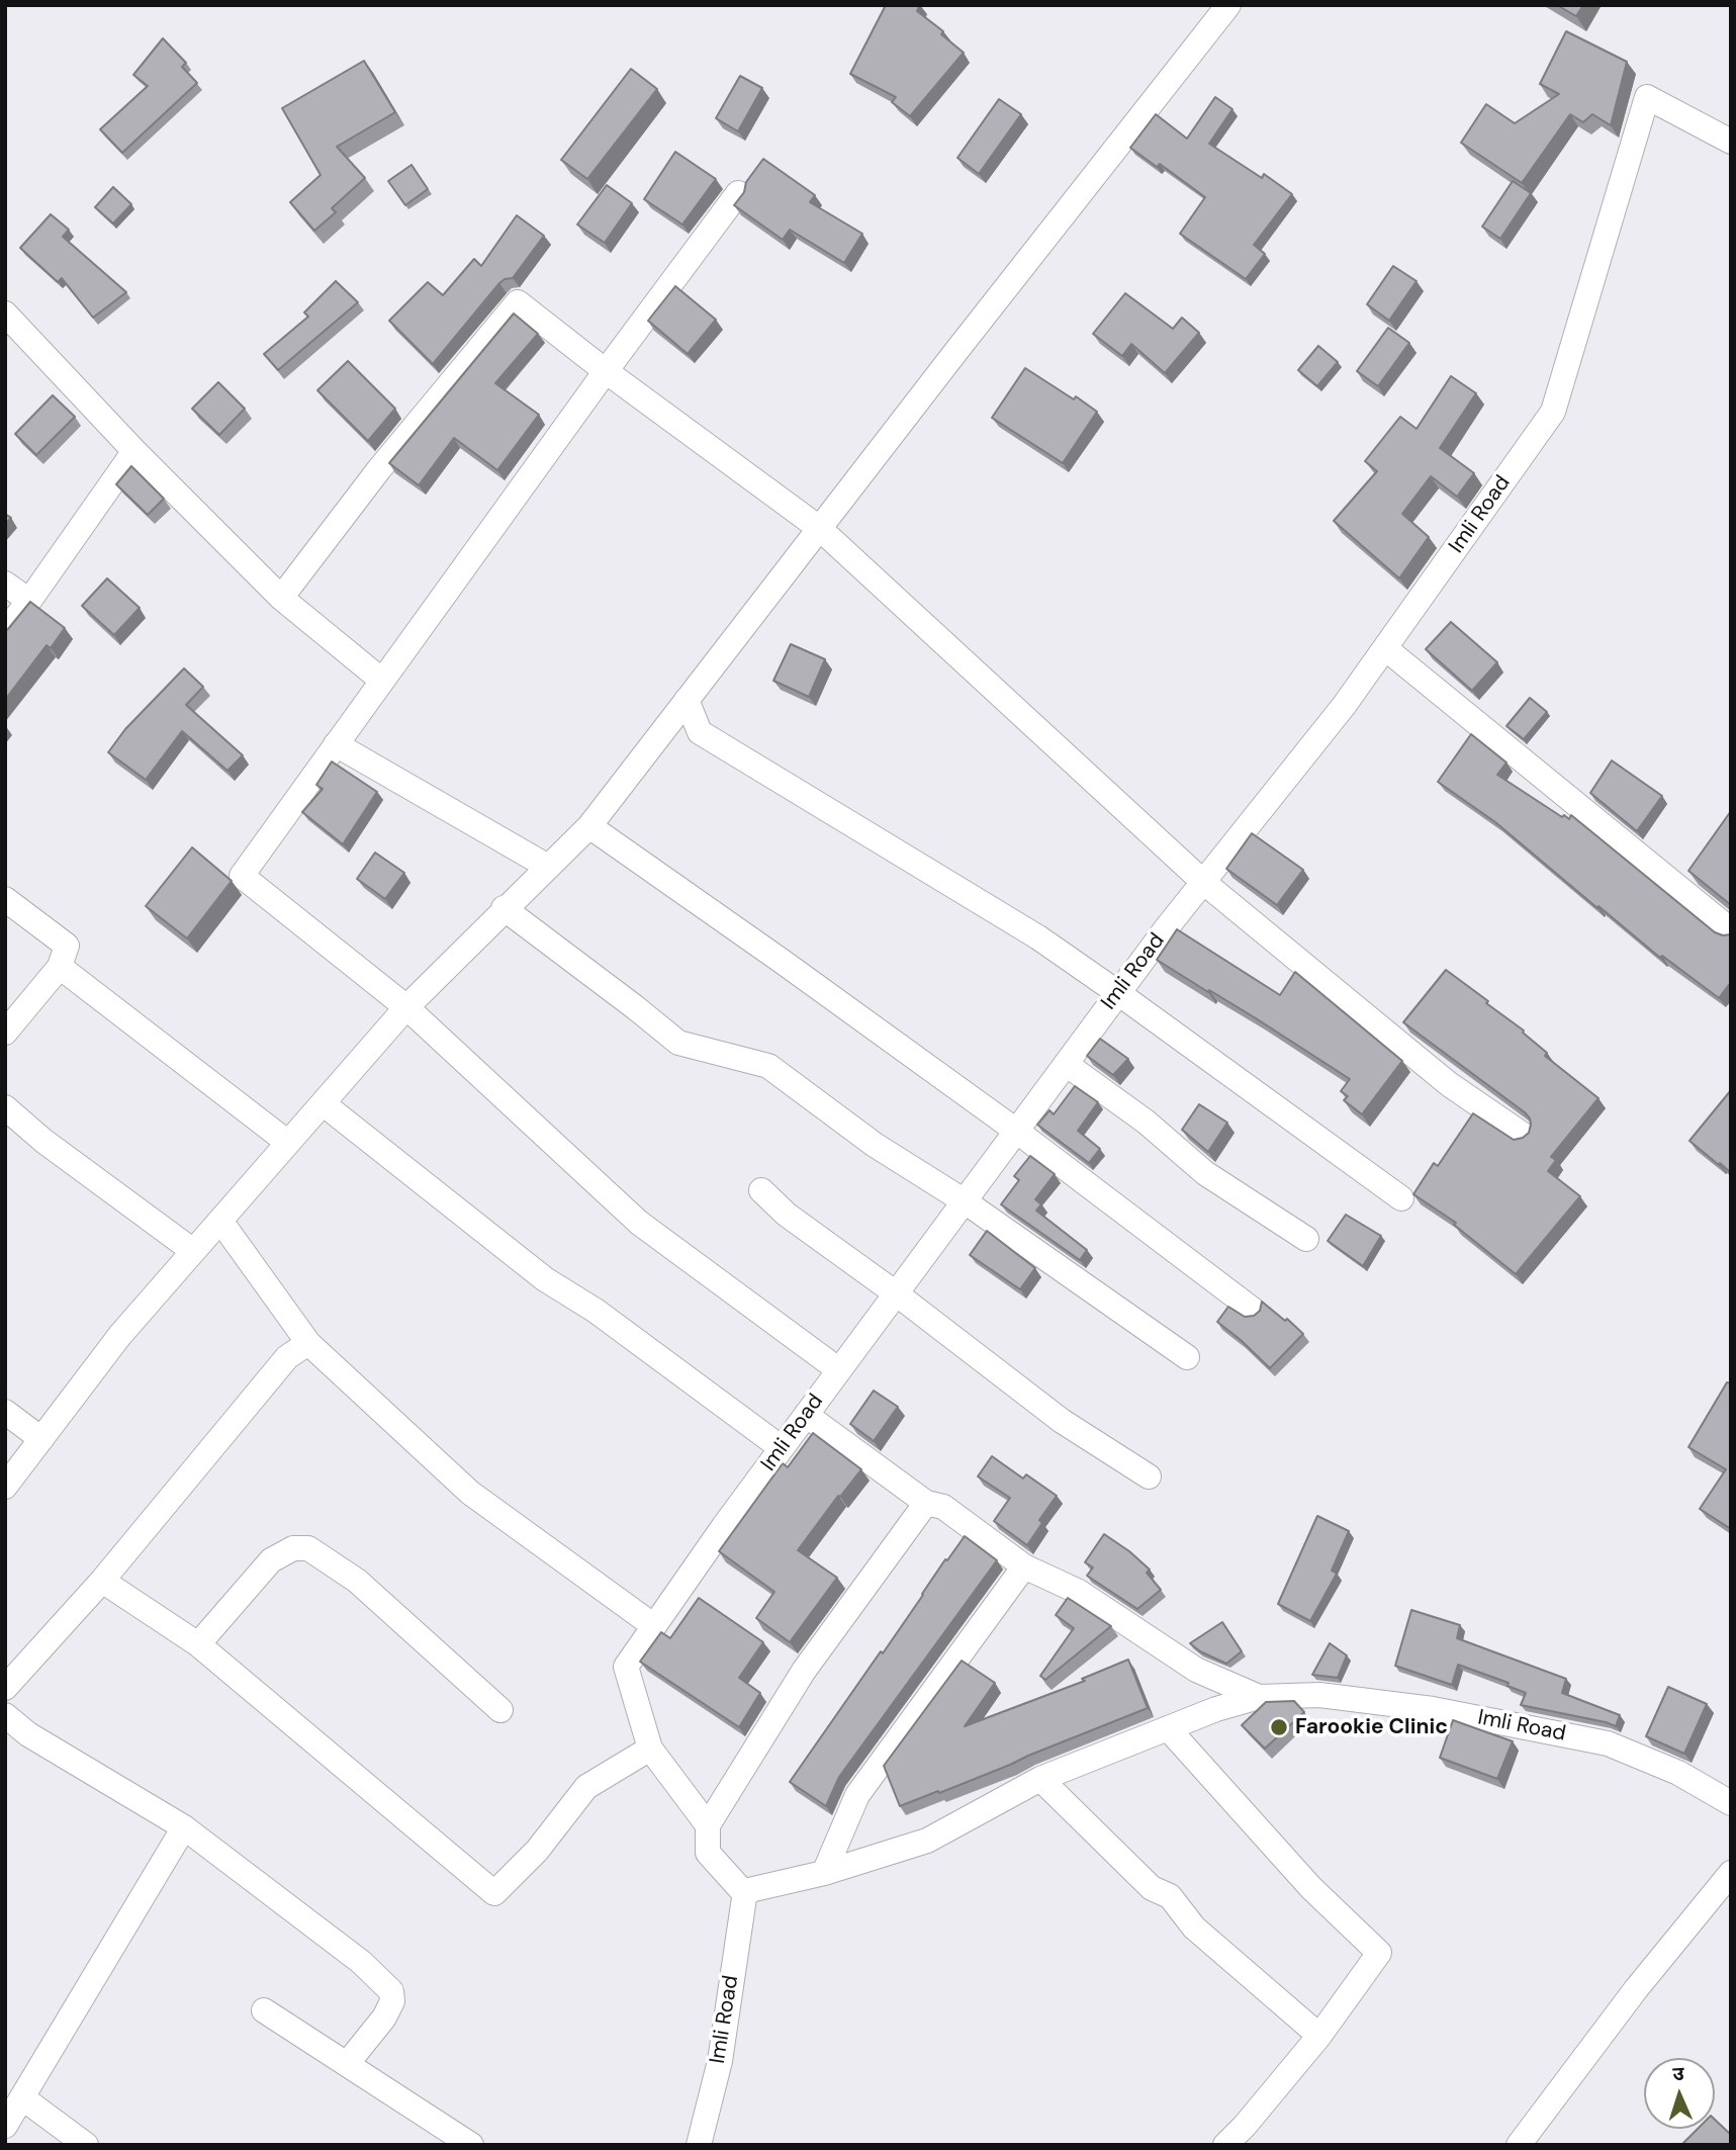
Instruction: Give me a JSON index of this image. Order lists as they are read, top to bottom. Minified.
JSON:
{"streets":{"street":["Imli Road"]},"places":["Farookie Clinic"],"north":"top"}
